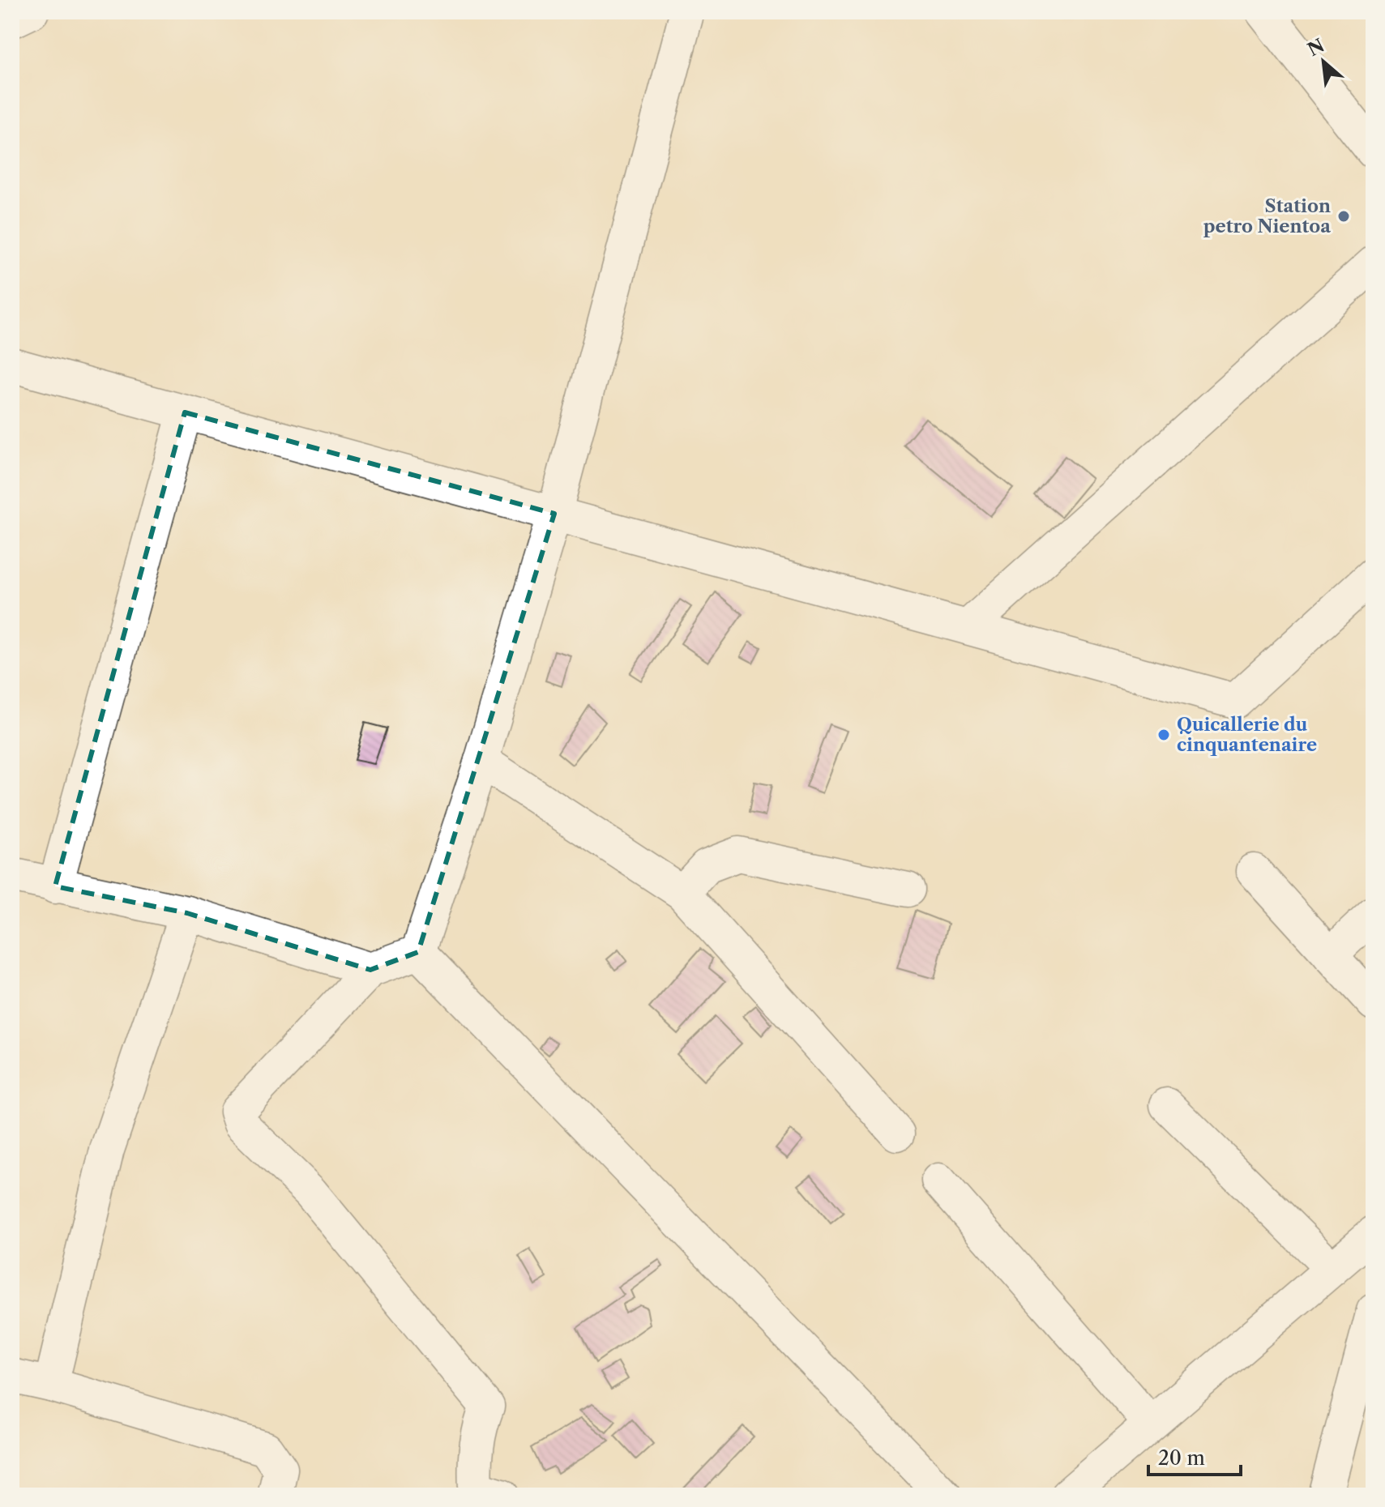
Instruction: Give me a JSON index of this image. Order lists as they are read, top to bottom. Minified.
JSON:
{"places":["Station petro Nientoa","Quicallerie du cinquantenaire"],"scale_bar":"20 m","north":"top left"}
